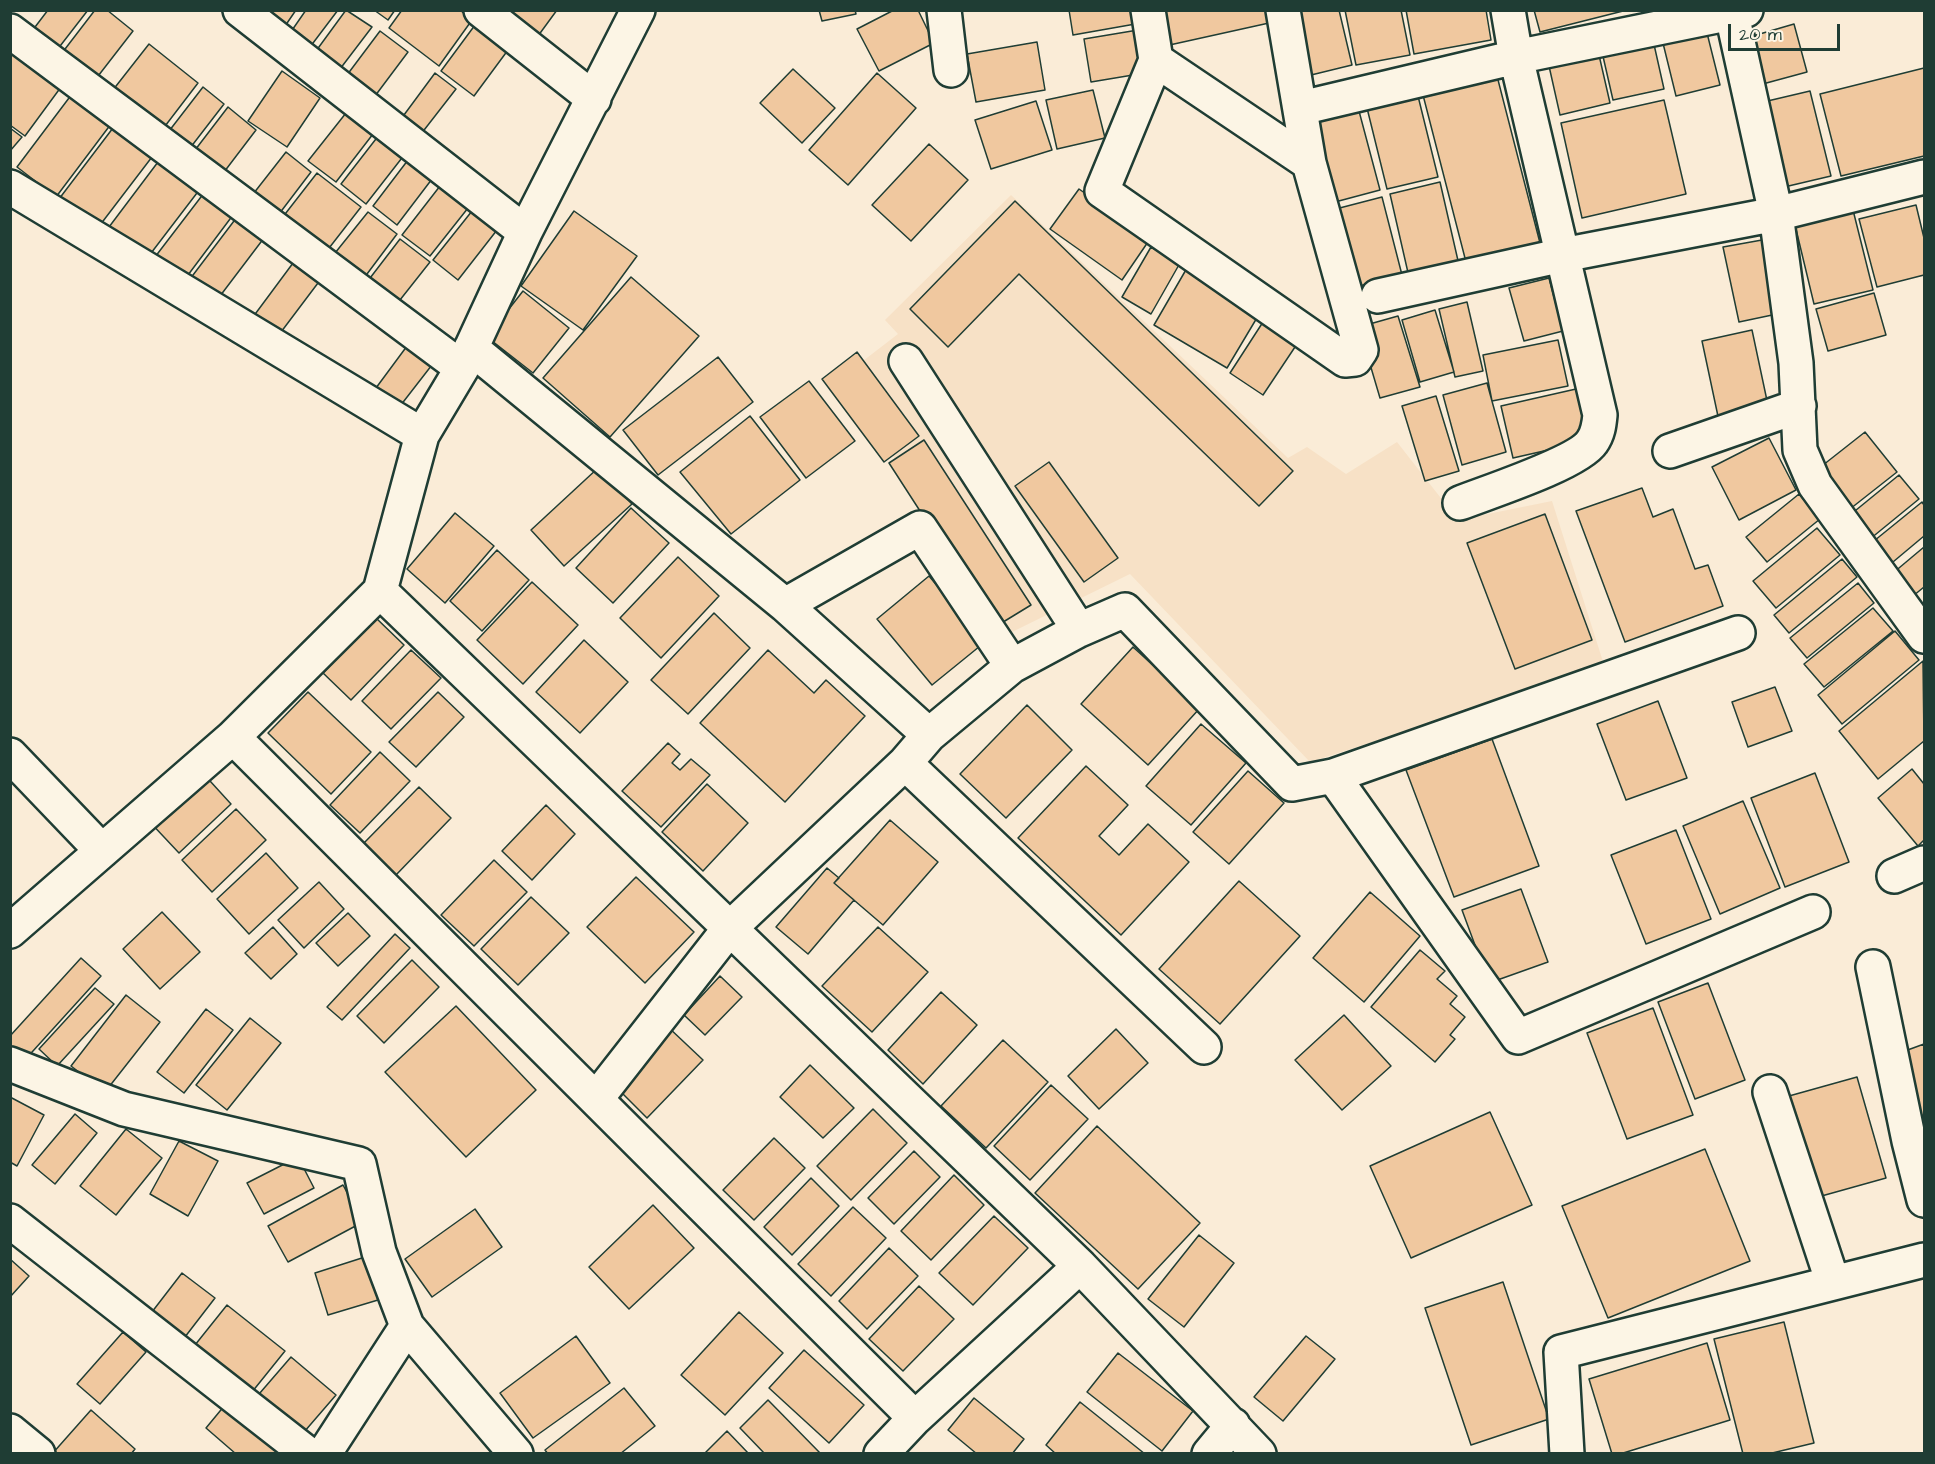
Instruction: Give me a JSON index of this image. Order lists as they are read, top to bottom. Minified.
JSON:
{"scale_bar":"20 m"}
